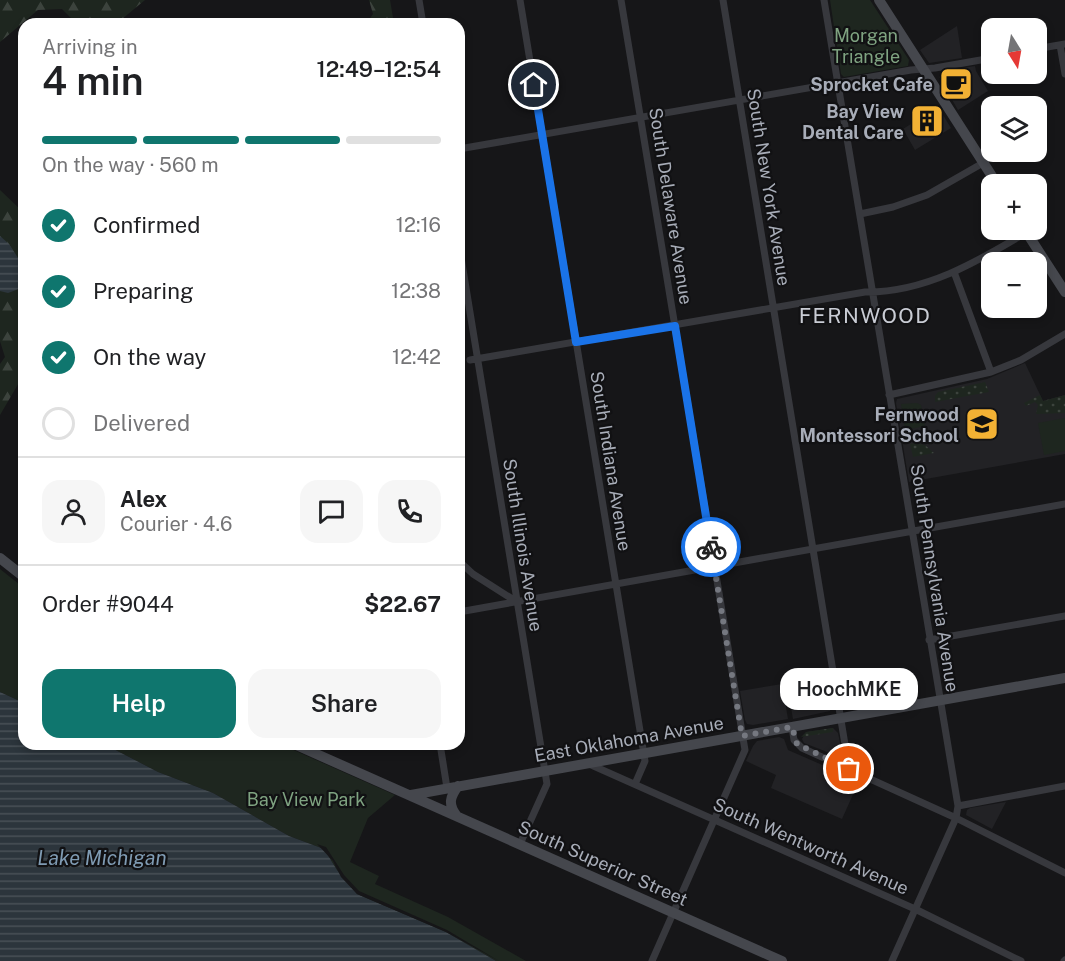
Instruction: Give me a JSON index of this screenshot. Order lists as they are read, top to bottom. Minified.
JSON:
{"streets":{"street":["South New York Avenue","South Delaware Avenue","South Indiana Avenue","South Illinois Avenue","South Pennsylvania Avenue","East Oklahoma Avenue","South Wentworth Avenue","South Superior Street"]},"crossings":[["South New York Avenue","East Oklahoma Avenue"],["South Delaware Avenue","East Oklahoma Avenue"],["South Delaware Avenue","South Wentworth Avenue"],["South Delaware Avenue","South Superior Street"],["South Indiana Avenue","East Oklahoma Avenue"],["South Indiana Avenue","South Wentworth Avenue"],["South Illinois Avenue","East Oklahoma Avenue"],["South Illinois Avenue","South Superior Street"],["South Pennsylvania Avenue","East Oklahoma Avenue"],["South Pennsylvania Avenue","South Wentworth Avenue"],["East Oklahoma Avenue","South Wentworth Avenue"],["East Oklahoma Avenue","South Superior Street"]],"districts":["FERNWOOD"],"water":["Lake Michigan"],"parks":["Morgan Triangle","Bay View Park"],"places":{"cafe":["Sprocket Cafe"],"building":["Bay View Dental Care"],"school or university":["Fernwood Montessori School"],"other":["HoochMKE"]},"north":"bottom","page":{"map_buttons":["+","−"],"heading":["4 min","Arriving in","12:49–12:54"],"panel":["Alex","Courier · 4.6","Order #9044","$22.67"],"bar":"On the way · 560 m","list":[["Confirmed","12:16"],["Preparing","12:38"],["On the way","12:42"],"Delivered"],"buttons":["Help","Share"],"bubble":"HoochMKE"}}
